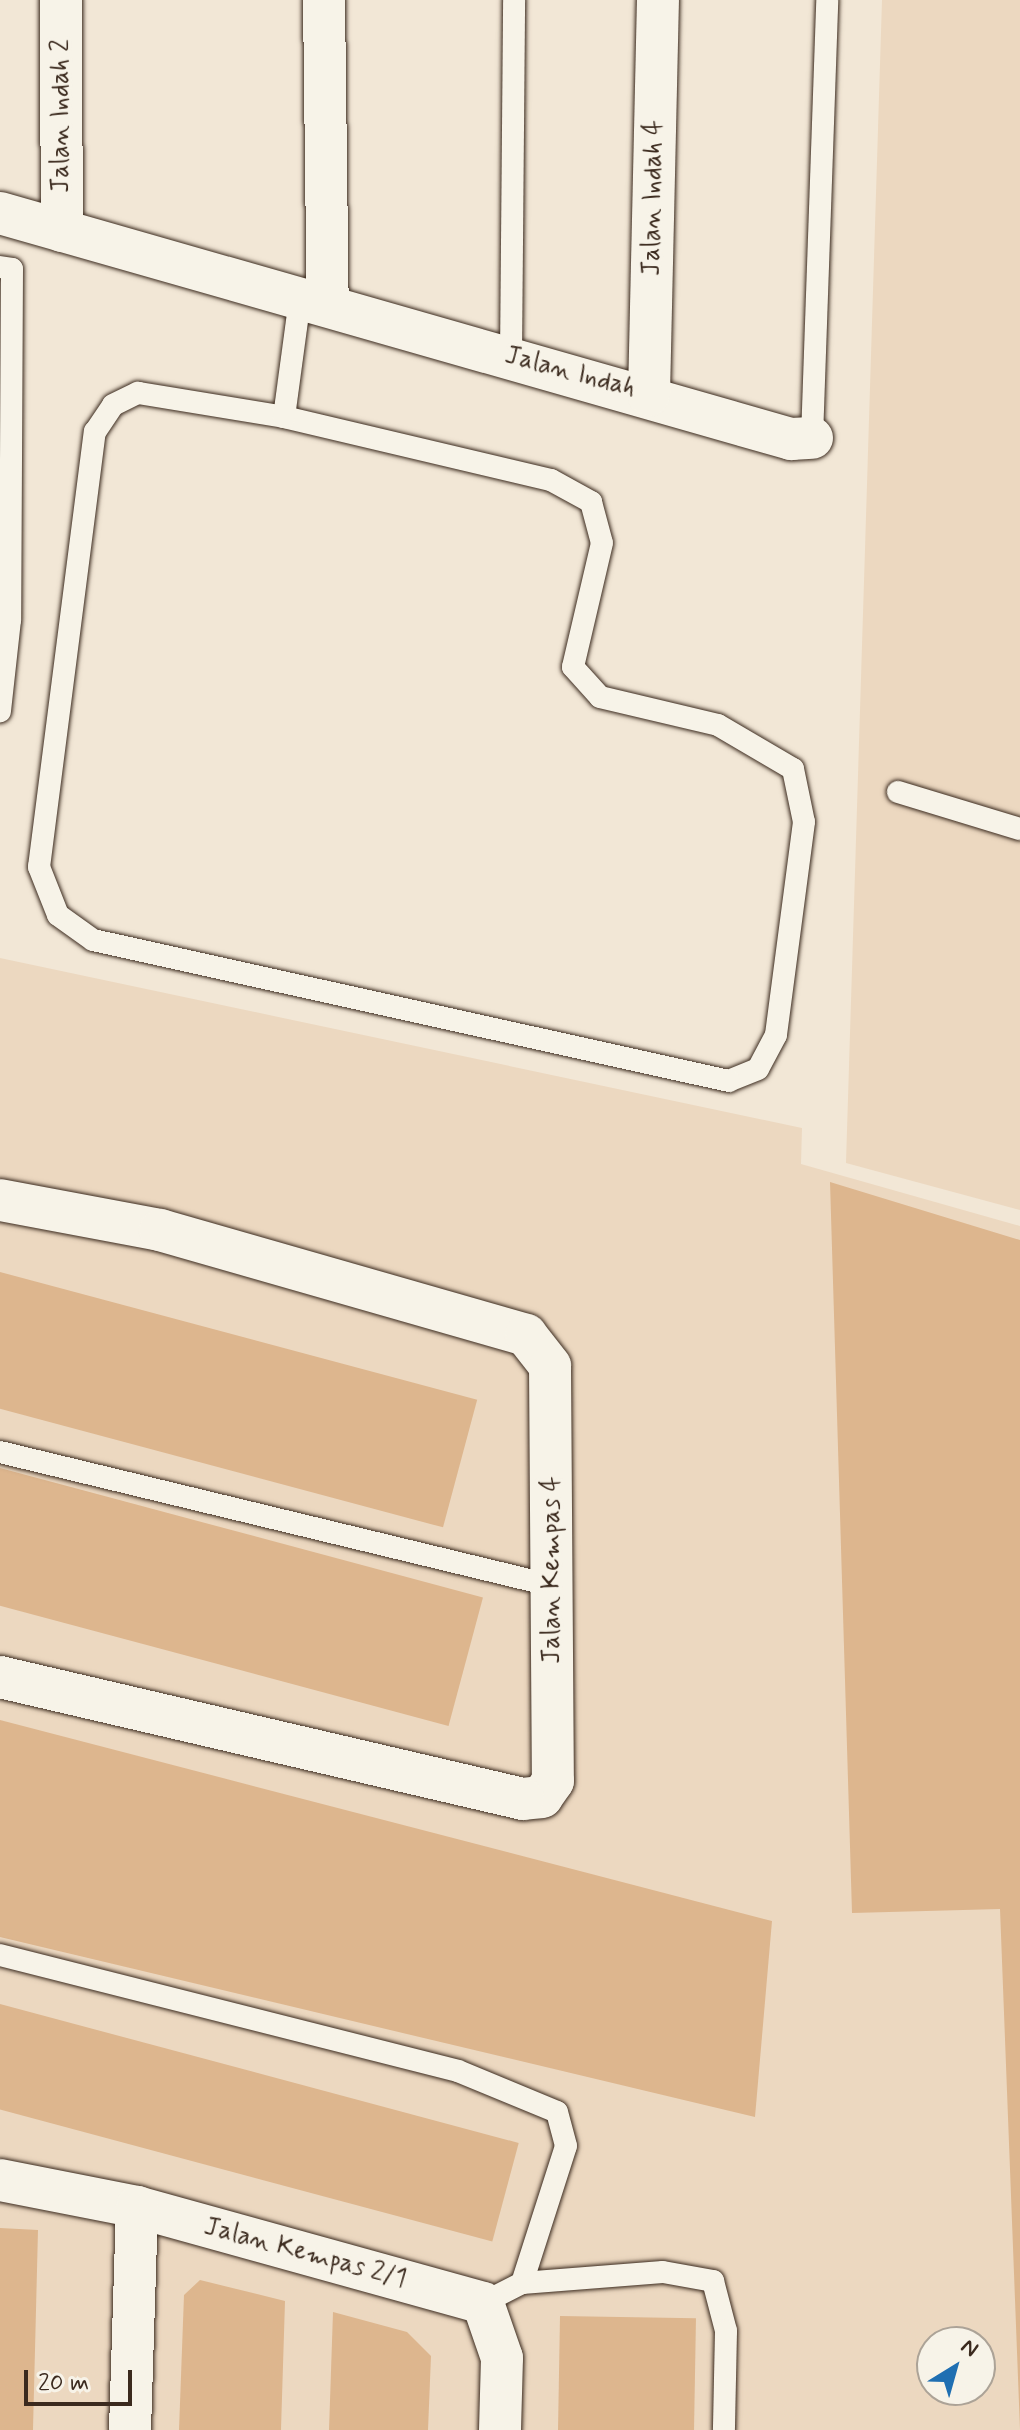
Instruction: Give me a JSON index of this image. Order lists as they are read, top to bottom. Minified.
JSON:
{"streets":{"street":["Jalan Indah 2","Jalan Indah 4","Jalan Indah","Jalan Kempas 4","Jalan Kempas 2/1"]},"crossings":[["Jalan Indah 2","Jalan Indah"],["Jalan Indah 4","Jalan Indah"]],"scale_bar":"20 m","north":"top right"}
